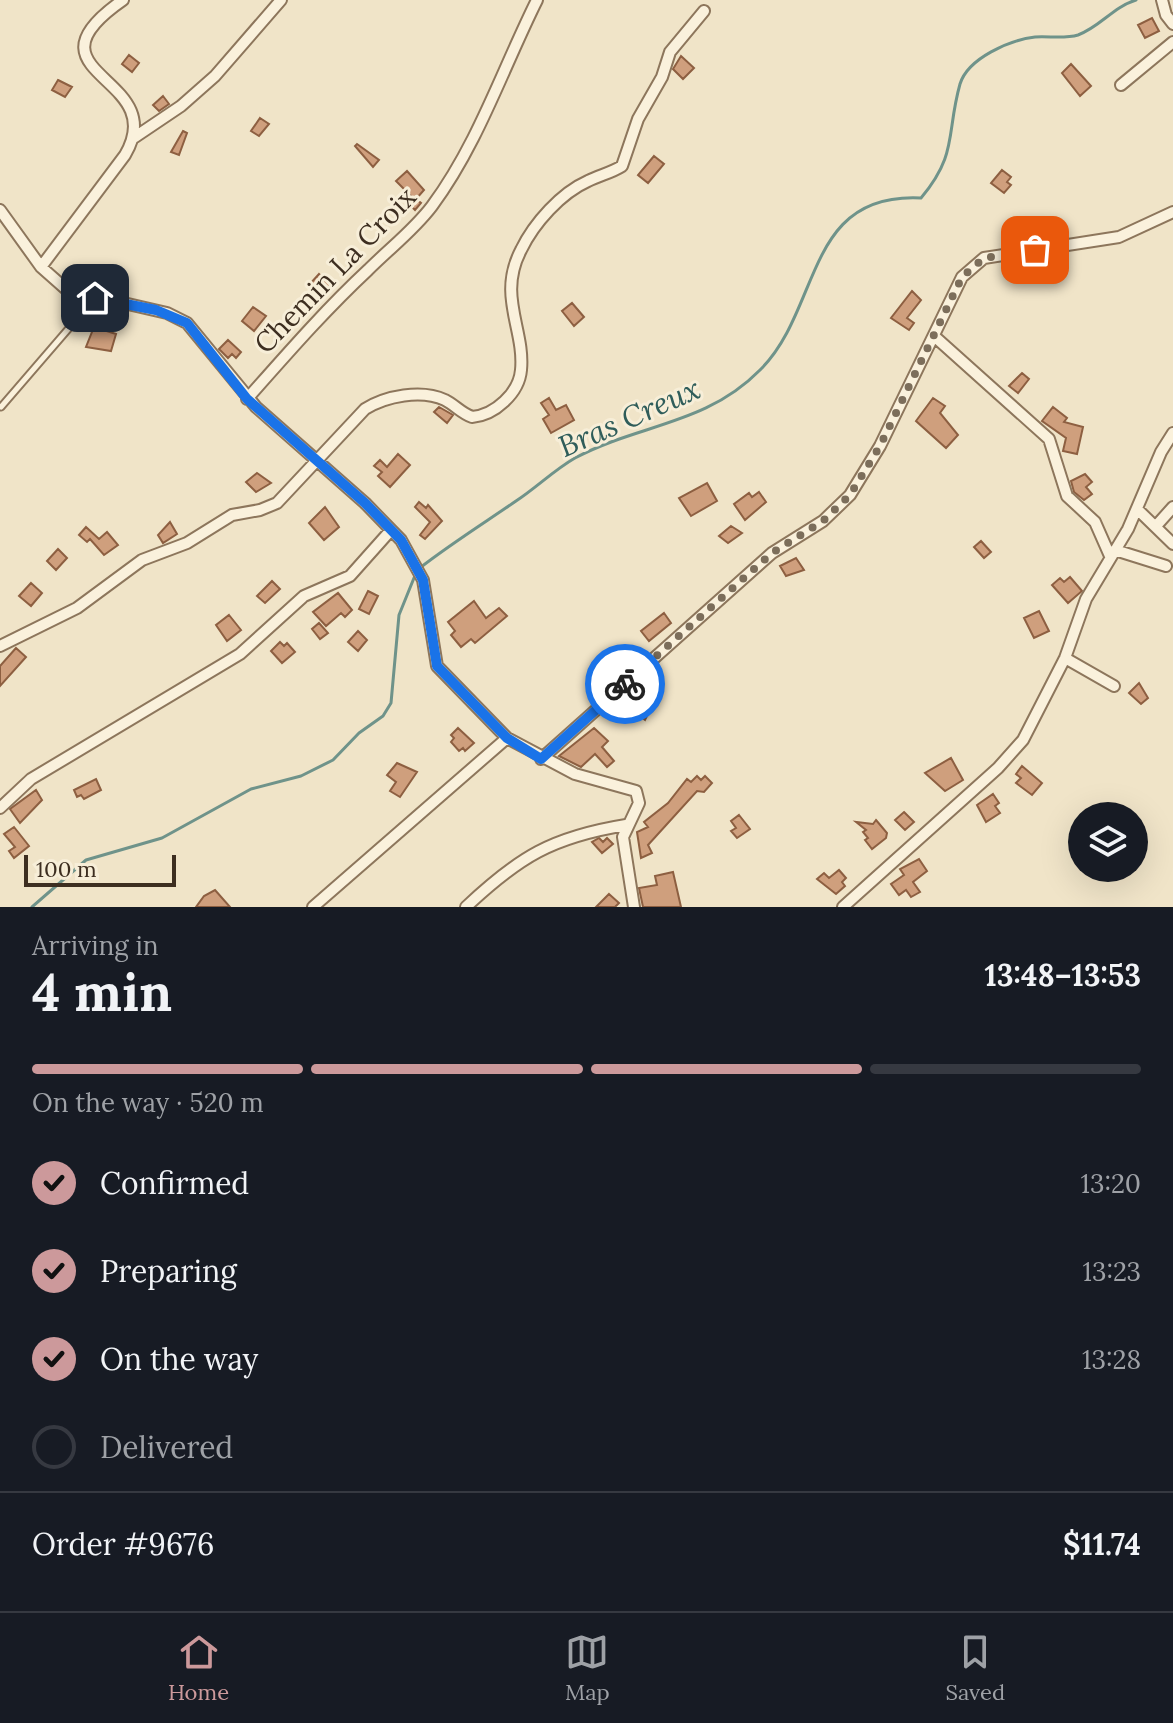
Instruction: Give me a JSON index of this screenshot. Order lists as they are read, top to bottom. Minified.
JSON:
{"streets":{"street":["Chemin La Croix"]},"water":["Bras Creux"],"scale_bar":"100 m","page":{"scale":"100 m","heading":["4 min","Arriving in","13:48–13:53"],"panel":["Order #9676","$11.74"],"bar":"On the way · 520 m","list":[["Confirmed","13:20"],["Preparing","13:23"],["On the way","13:28"],"Delivered"],"tabs":["Home","Map","Saved"]}}
